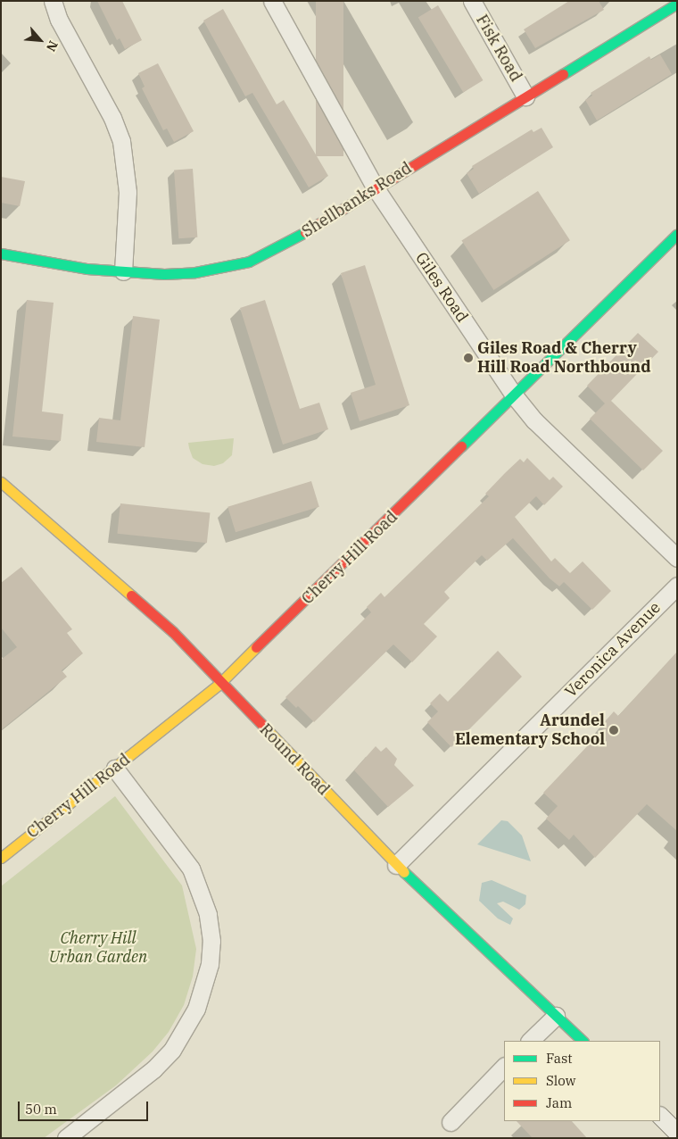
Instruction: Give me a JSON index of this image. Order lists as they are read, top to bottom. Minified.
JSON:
{"streets":{"street":["Fisk Road","Shellbanks Road","Giles Road","Cherry Hill Road","Veronica Avenue","Round Road"]},"crossings":[["Fisk Road","Shellbanks Road"],["Shellbanks Road","Giles Road"],["Giles Road","Cherry Hill Road"],["Cherry Hill Road","Round Road"],["Veronica Avenue","Round Road"]],"parks":["Cherry Hill Urban Garden"],"places":["Giles Road & Cherry Hill Road Northbound","Arundel Elementary School"],"legend":["Fast","Slow","Jam"],"scale_bar":"50 m","north":"bottom right"}
